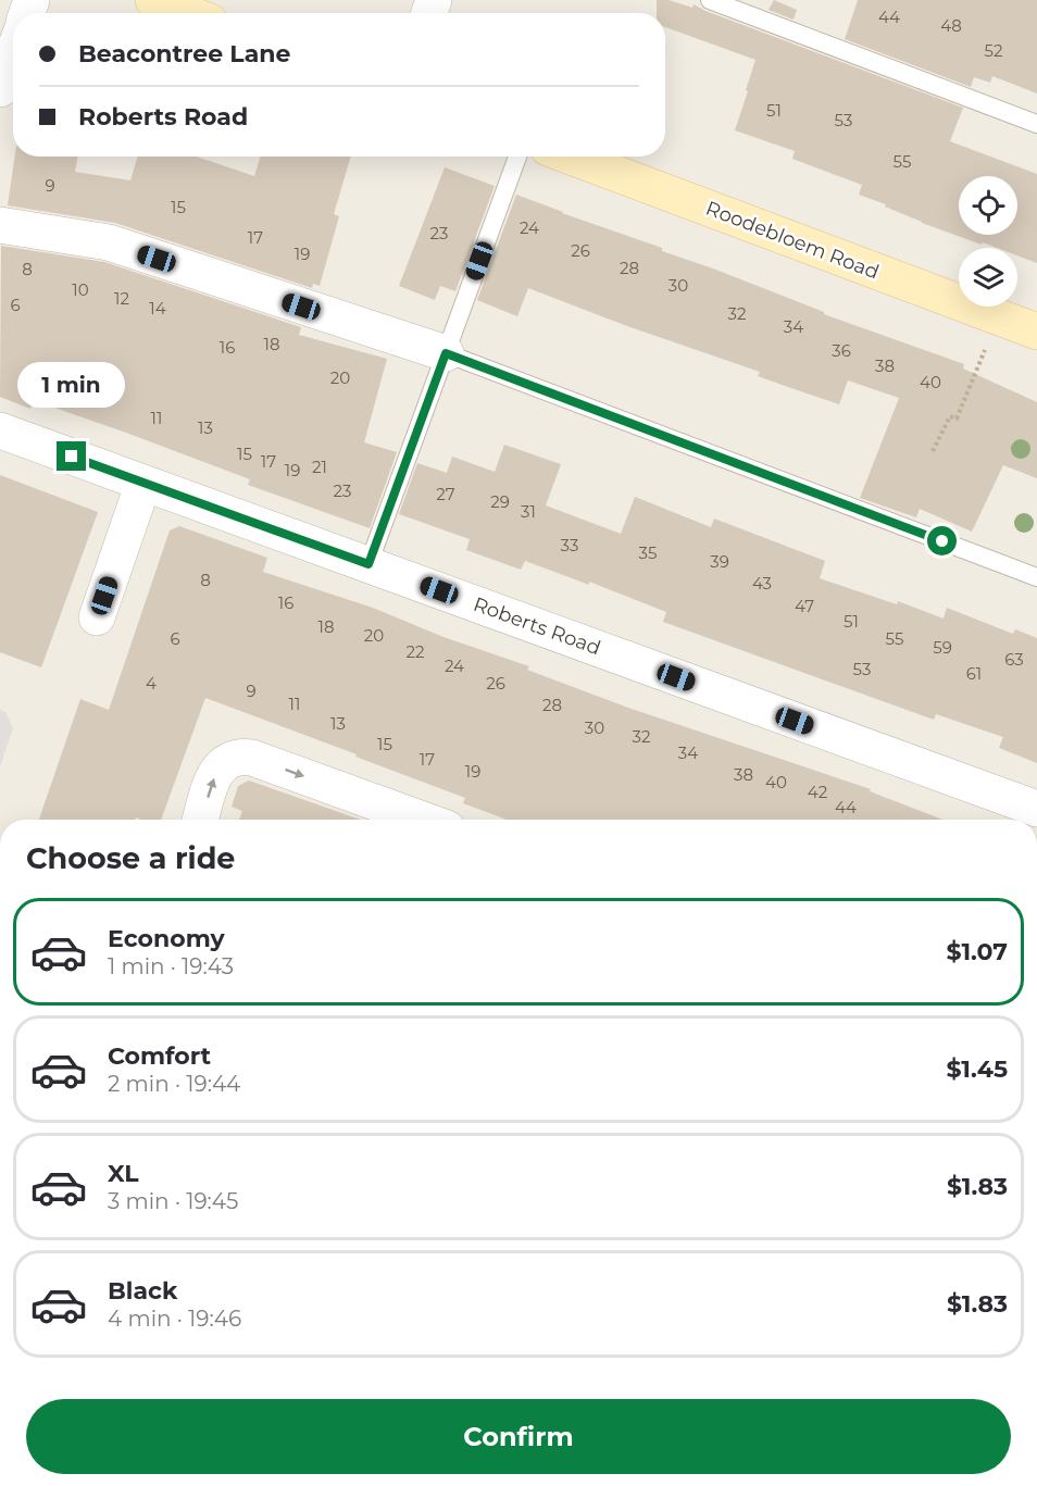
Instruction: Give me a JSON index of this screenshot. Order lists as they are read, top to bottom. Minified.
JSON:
{"streets":{"street":["Roodebloem Road","Roberts Road"]},"house_numbers":["44","48","52","51","53","55","9","15","24","23","17","26","19","28","8","30","10","12","6","14","32","34","18","16","36","38","20","40","11","13","15","17","21","19","23","27","29","31","33","35","39","8","43","16","47","51","18","20","6","55","59","22","63","24","53","61","4","26","9","11","28","13","30","32","15","34","17","19","38","40","42","44"],"page":{"banner":["Beacontree Lane","Roberts Road"],"bubble":"1 min","heading":"Choose a ride","list":[{"name":"Economy","note":"1 min · 19:43","value":"$1.07"},{"name":"Comfort","note":"2 min · 19:44","value":"$1.45"},{"name":"XL","note":"3 min · 19:45","value":"$1.83"},{"name":"Black","note":"4 min · 19:46","value":"$1.83"}],"buttons":"Confirm"}}
